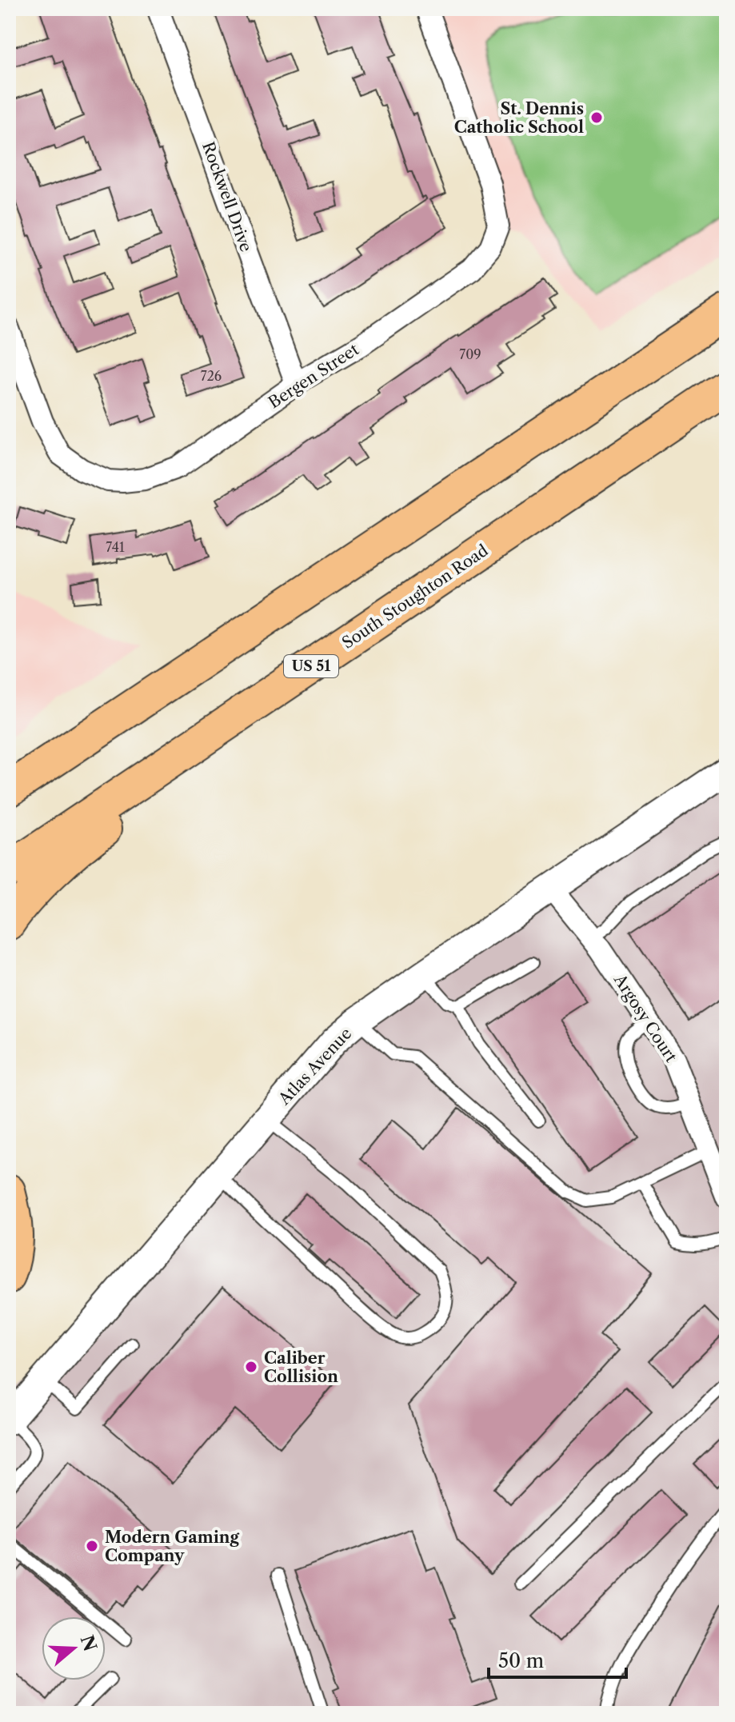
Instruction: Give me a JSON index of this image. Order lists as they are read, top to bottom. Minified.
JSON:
{"streets":{"main road":["South Stoughton Road","US 51"],"street":["Rockwell Drive","Bergen Street","Argosy Court","Atlas Avenue"]},"crossings":[["Rockwell Drive","Bergen Street"],["Argosy Court","Atlas Avenue"]],"places":["St. Dennis Catholic School","Caliber Collision","Modern Gaming Company"],"house_numbers":["709","726","741"],"scale_bar":"50 m","north":"right"}
